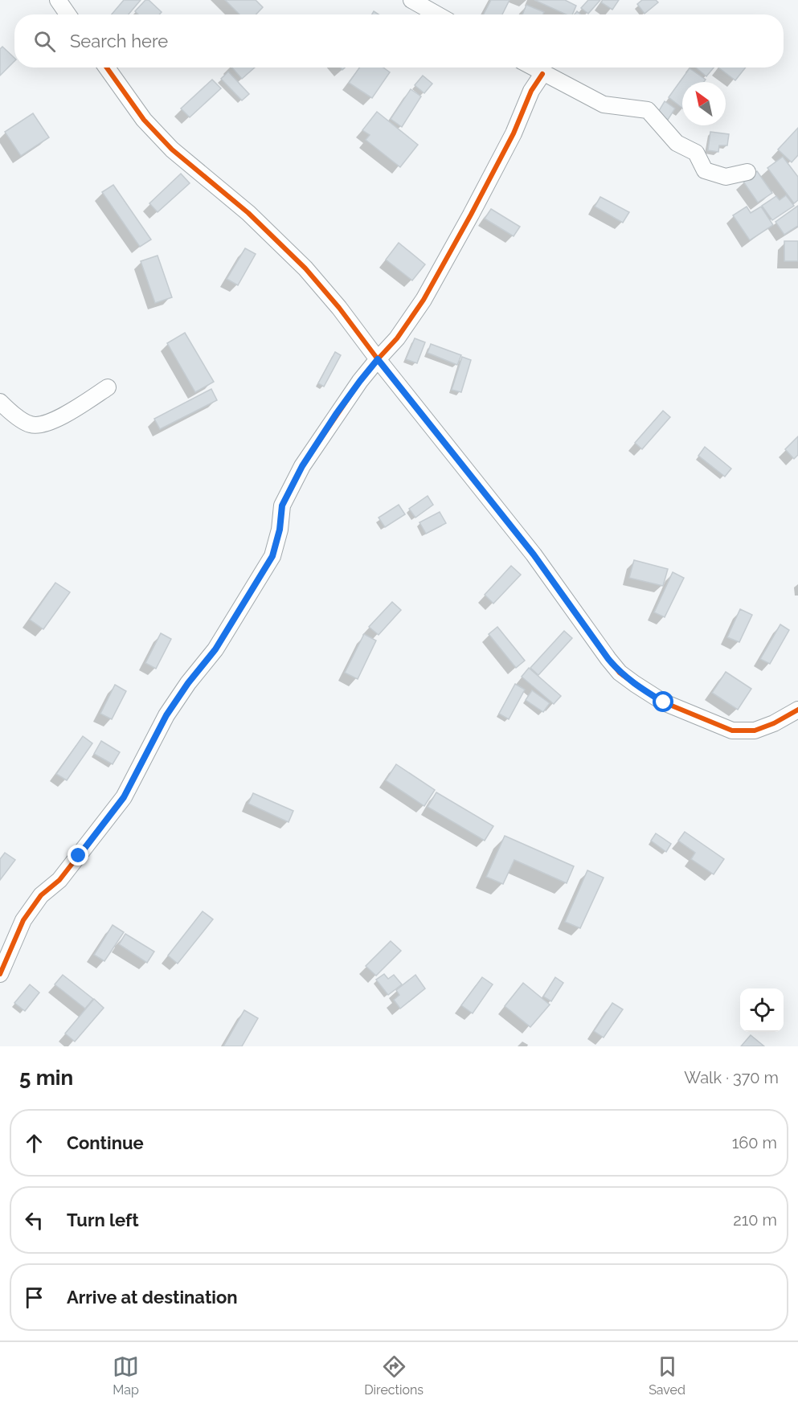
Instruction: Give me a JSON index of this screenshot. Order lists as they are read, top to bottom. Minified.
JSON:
{"north":"top left","page":{"search":"Search here","heading":["5 min","Walk · 370 m"],"list":[["Continue","160 m"],["Turn left","210 m"],"Arrive at destination"],"nav":["Map","Directions","Saved"]}}
